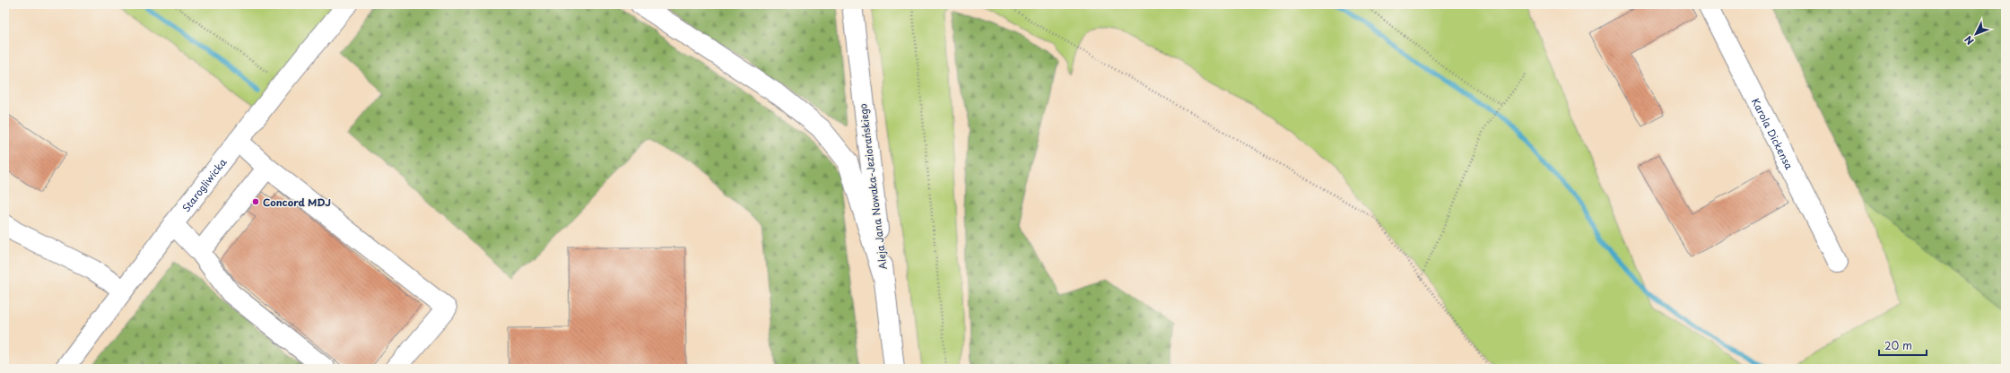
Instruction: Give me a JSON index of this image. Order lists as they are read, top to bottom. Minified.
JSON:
{"streets":{"street":["Karola Dickensa","Starogliwicka","Aleja Jana Nowaka-Jeziorańskiego"]},"places":["Concord MDJ"],"scale_bar":"20 m","north":"bottom left"}
